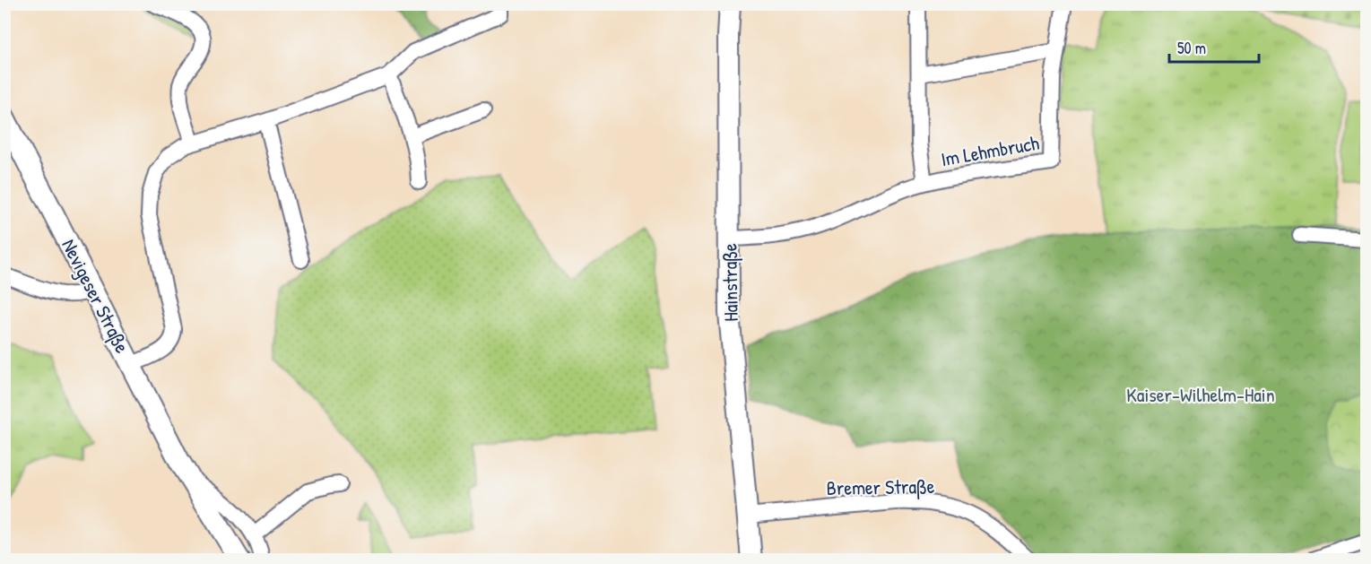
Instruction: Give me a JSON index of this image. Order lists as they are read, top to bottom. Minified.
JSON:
{"streets":{"street":["Im Lehmbruch","Hainstraße","Nevigeser Straße","Bremer Straße"]},"crossings":[["Im Lehmbruch","Hainstraße"],["Hainstraße","Bremer Straße"]],"parks":["Kaiser-Wilhelm-Hain"],"scale_bar":"50 m"}
